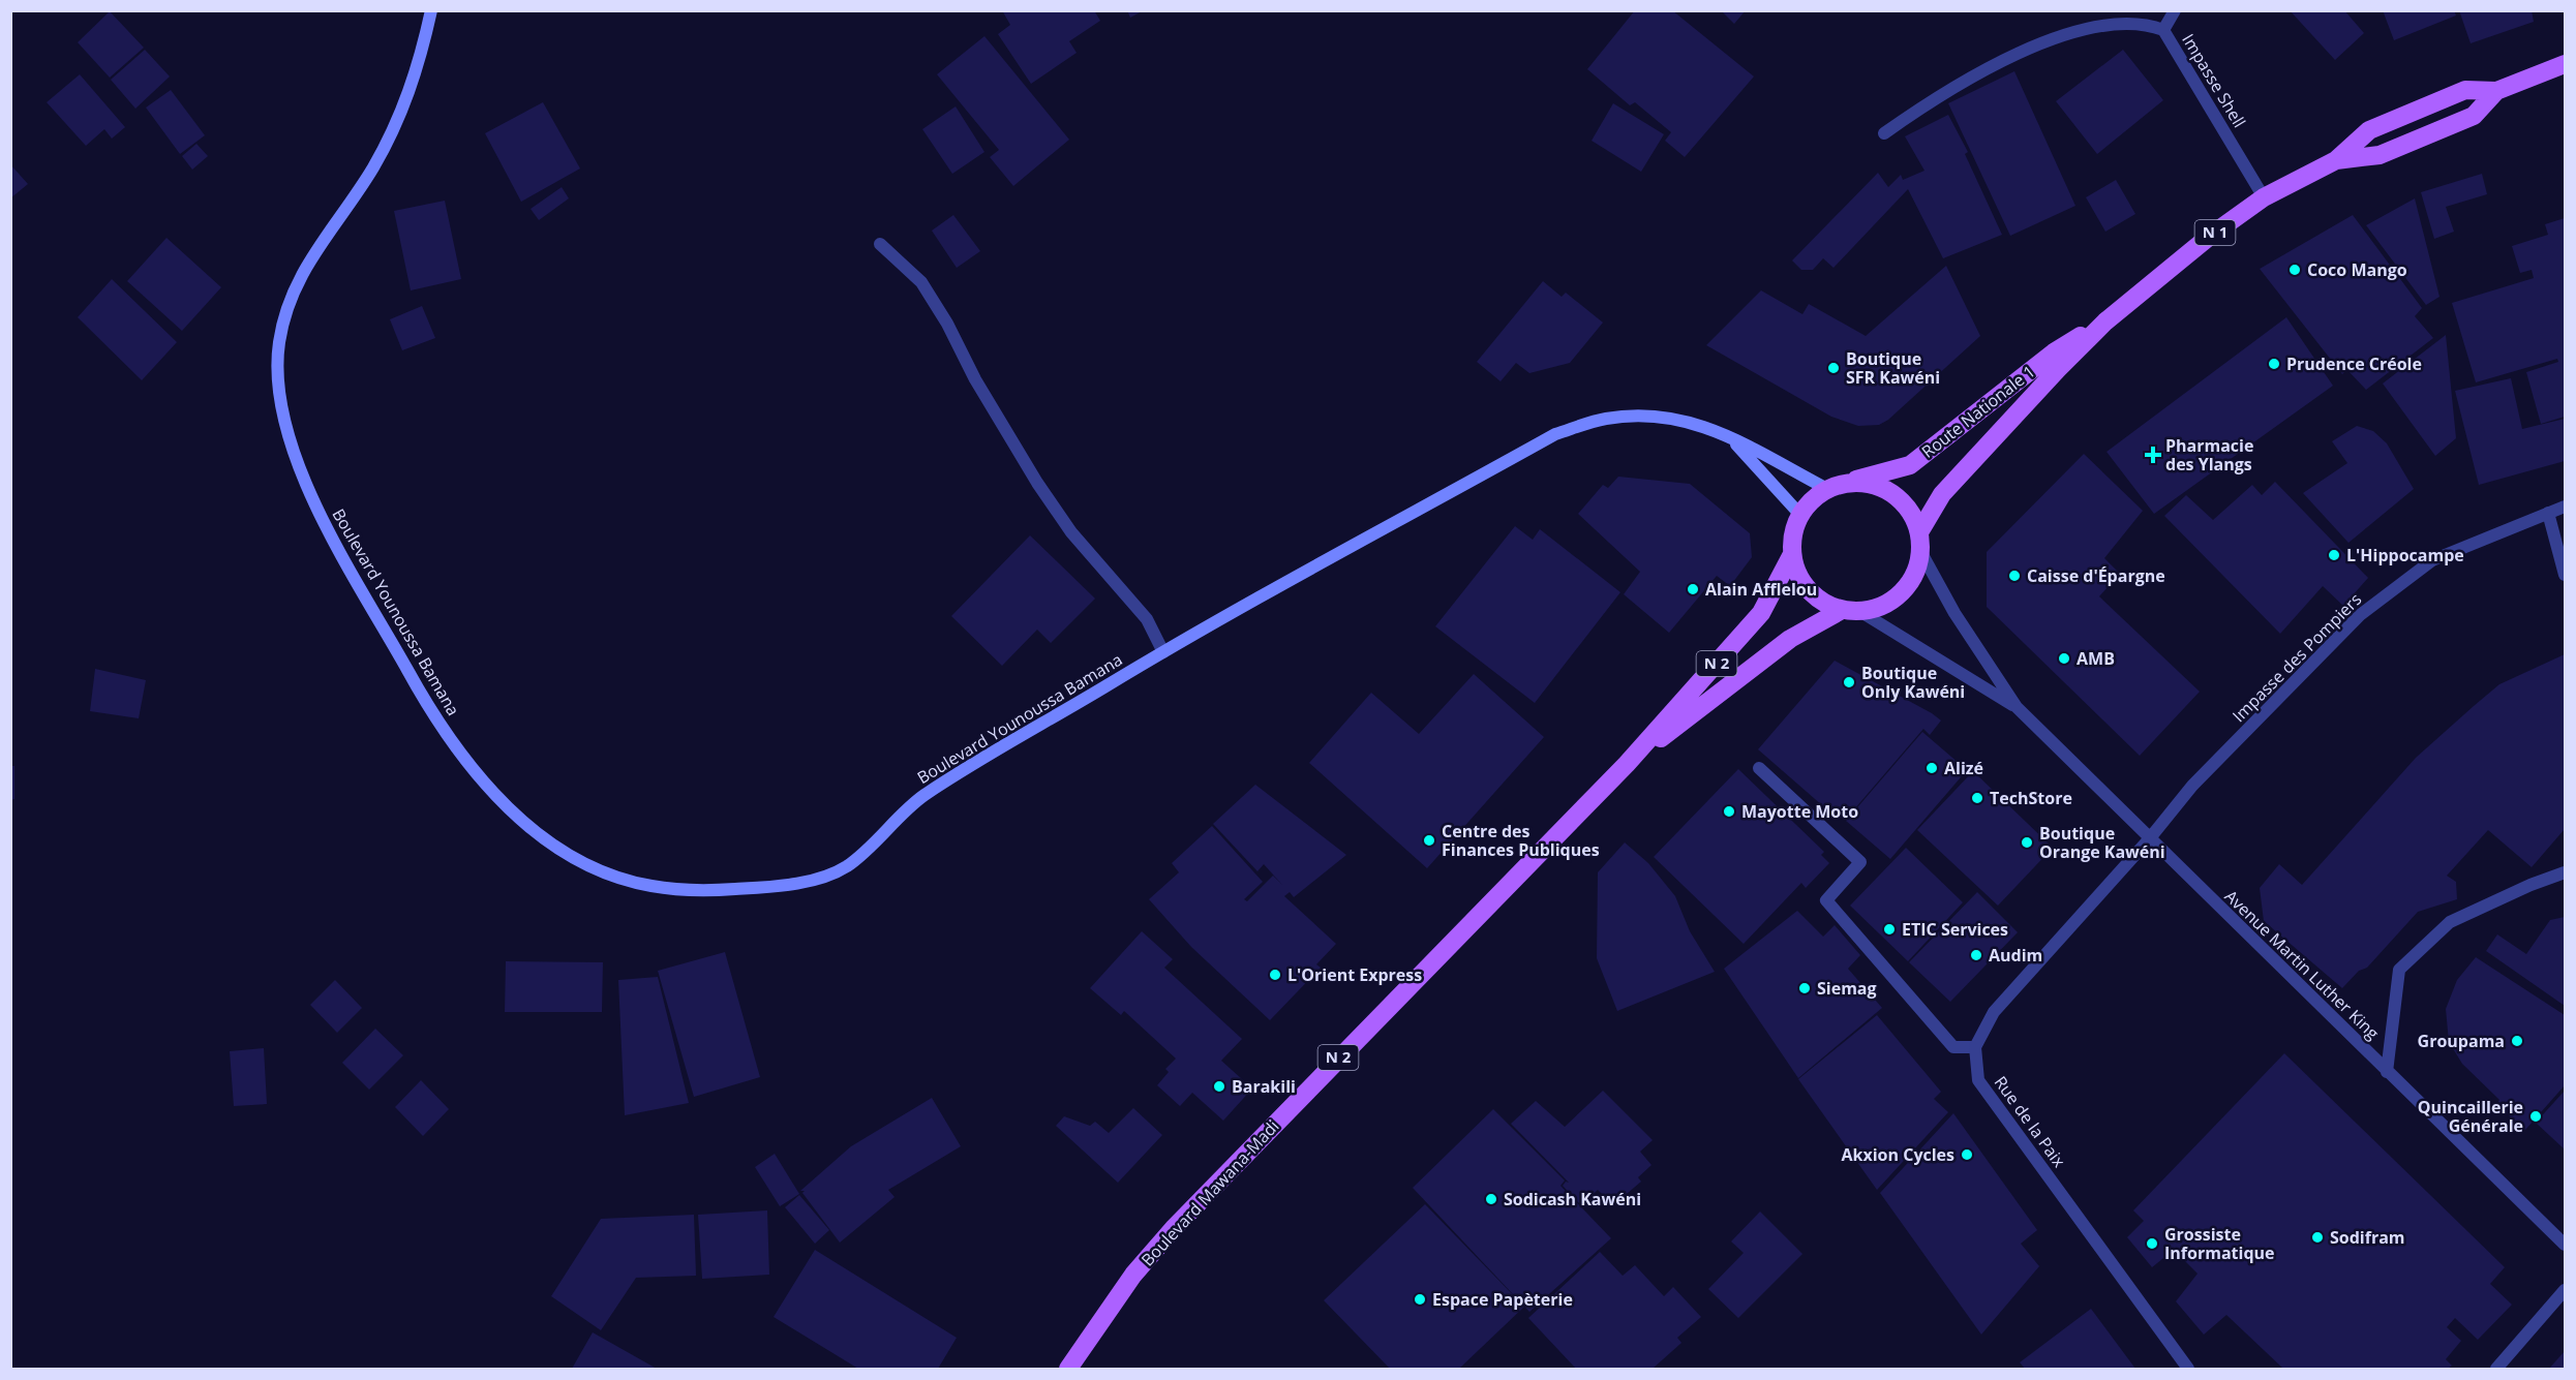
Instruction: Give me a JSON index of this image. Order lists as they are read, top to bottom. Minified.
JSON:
{"streets":{"main road":["N 1","Route Nationale 1","Boulevard Younoussa Bamana","N 2","Boulevard Mawana-Madi"],"street":["Impasse Shell","Impasse des Pompiers","Avenue Martin Luther King","Rue de la Paix"]},"crossings":[["Impasse Shell","Route Nationale 1"],["Route Nationale 1","Boulevard Younoussa Bamana"],["Route Nationale 1","Avenue Martin Luther King"],["Route Nationale 1","Boulevard Mawana-Madi"],["Boulevard Younoussa Bamana","Avenue Martin Luther King"],["Boulevard Younoussa Bamana","Boulevard Mawana-Madi"],["Impasse des Pompiers","Avenue Martin Luther King"],["Avenue Martin Luther King","Boulevard Mawana-Madi"]],"places":{"other":["Coco Mango","Prudence Créole","Boutique SFR Kawéni","L'Hippocampe","Caisse d'Épargne","Alain Afflelou","AMB","Boutique Only Kawéni","Alizé","TechStore","Mayotte Moto","Centre des Finances Publiques","Boutique Orange Kawéni","ETIC Services","Audim","L'Orient Express","Siemag","Groupama","Barakili","Quincaillerie Générale","Akxion Cycles","Sodicash Kawéni","Sodifram","Grossiste Informatique","Espace Papèterie"],"health":["Pharmacie des Ylangs"]}}
